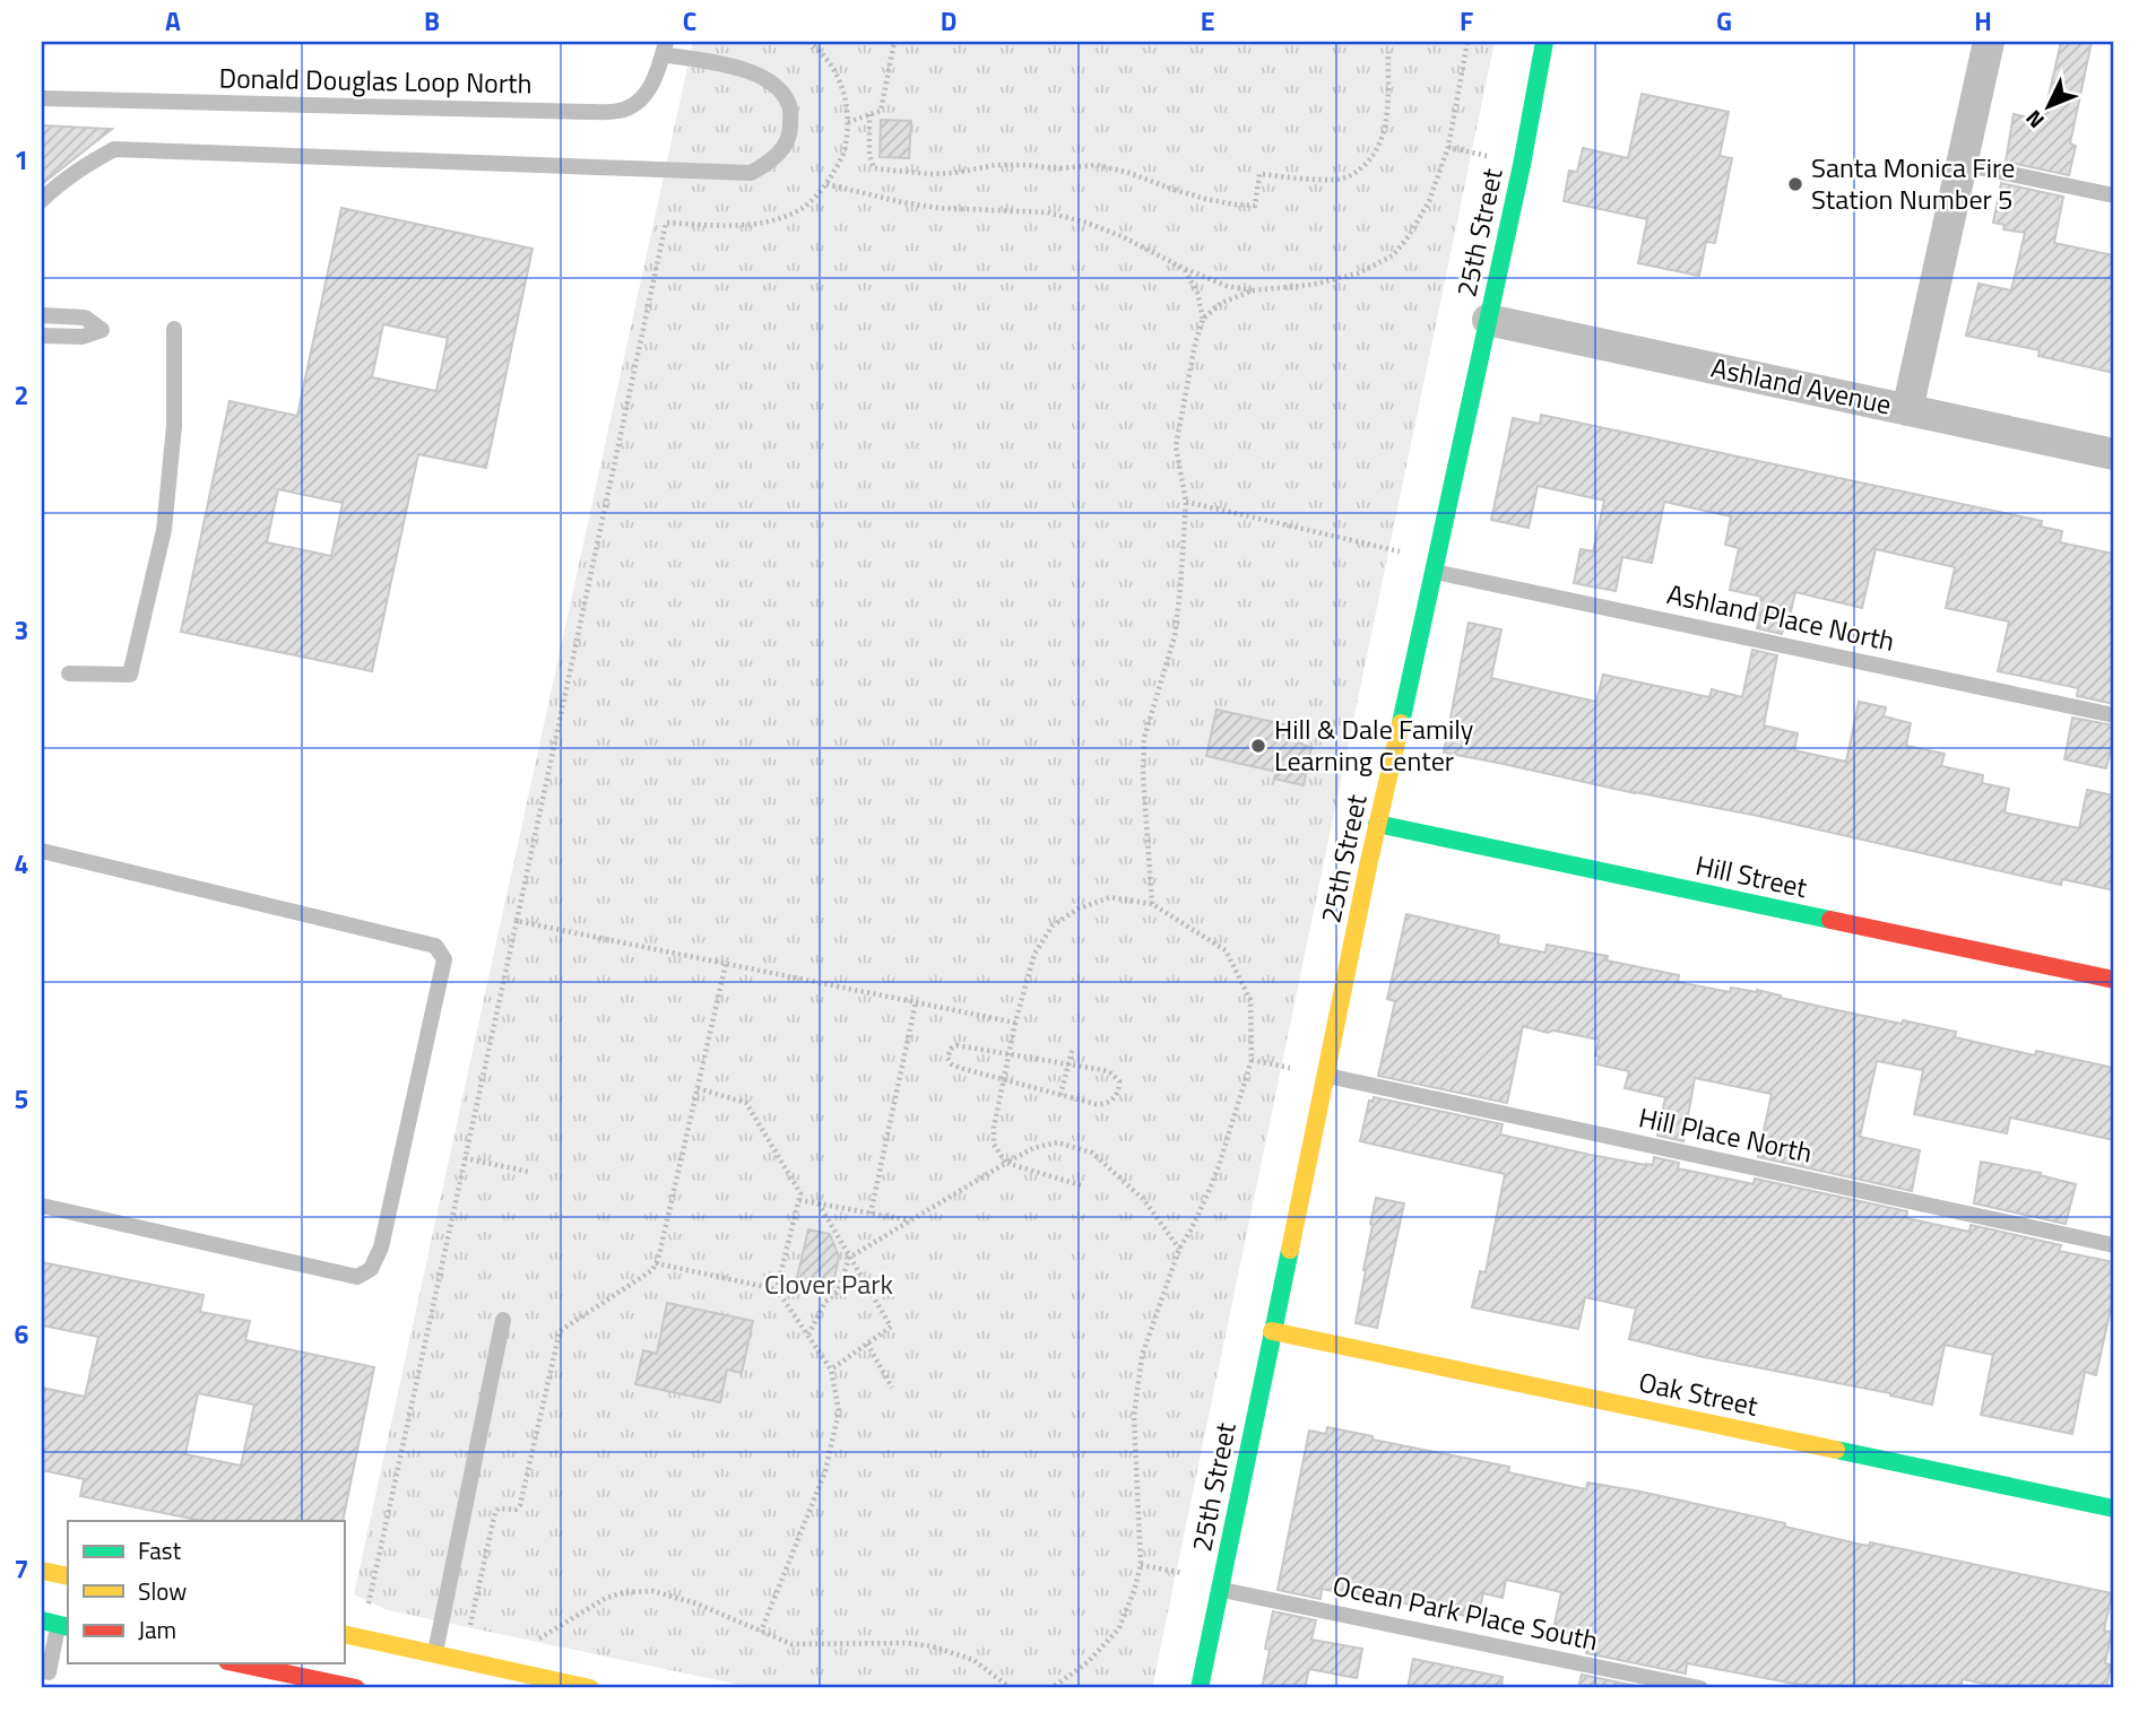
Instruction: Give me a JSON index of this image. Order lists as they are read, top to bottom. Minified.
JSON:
{"streets":{"street":["25th Street","Ashland Avenue","Hill Street","Oak Street"],"lane":["Donald Douglas Loop North","Ashland Place North","Hill Place North","Ocean Park Place South"]},"crossings":[["25th Street","Ashland Avenue"],["25th Street","Ashland Place North"],["25th Street","Hill Street"],["25th Street","Hill Place North"],["25th Street","Oak Street"],["25th Street","Ocean Park Place South"]],"parks":["Clover Park"],"places":["Santa Monica Fire Station Number 5","Hill & Dale Family Learning Center"],"legend":["Fast","Slow","Jam"],"north":"bottom left","grid":{"columns":["A","B","C","D","E","F","G","H"],"rows":["1","2","3","4","5","6","7"]}}
